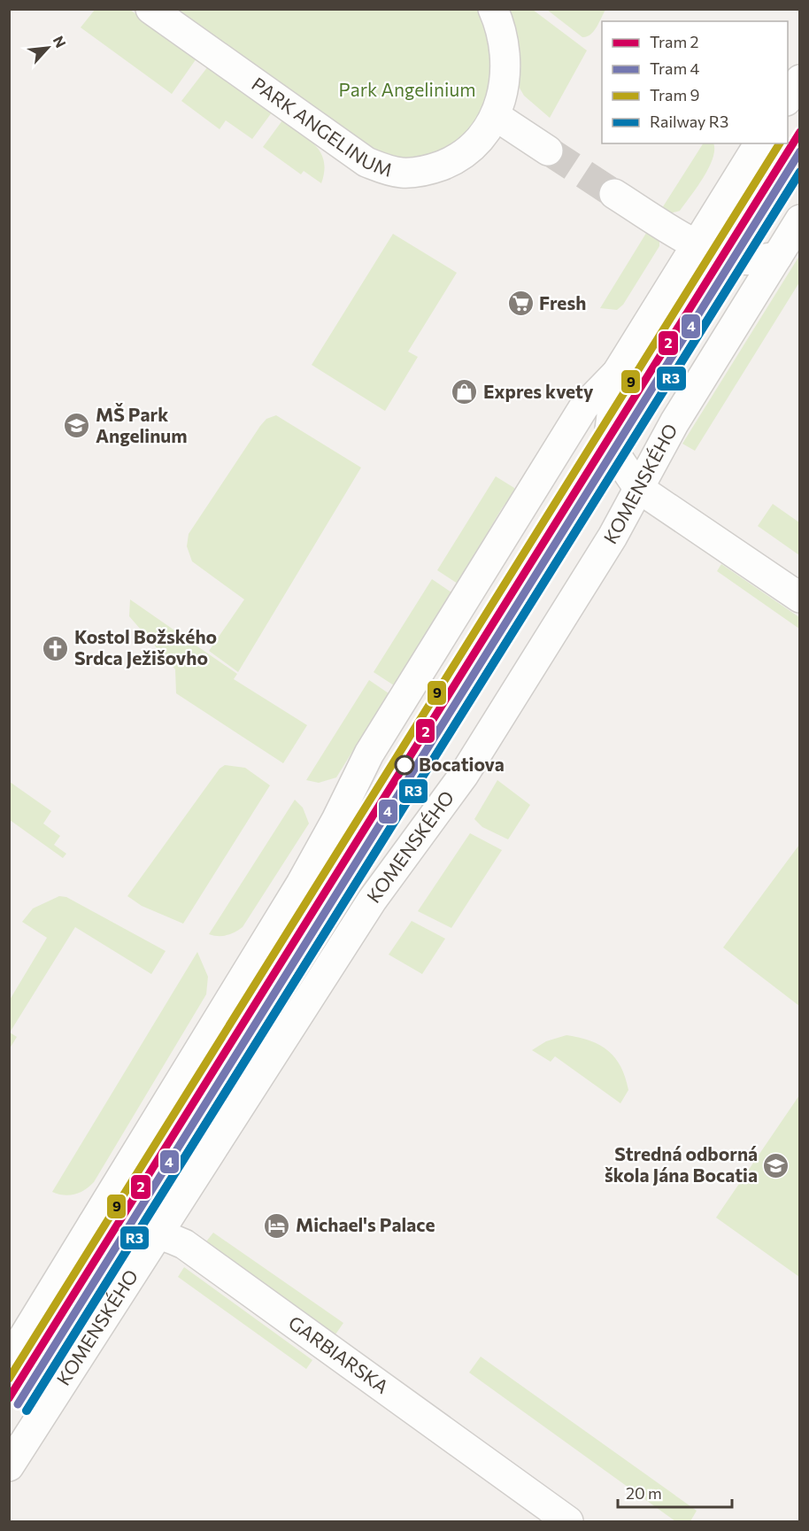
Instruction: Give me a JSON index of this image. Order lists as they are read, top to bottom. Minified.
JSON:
{"streets":{"street":["PARK ANGELINUM","KOMENSKÉHO","GARBIARSKA"]},"crossings":[["KOMENSKÉHO","GARBIARSKA"]],"parks":["Park Angelinium"],"places":{"supermarket":["Fresh"],"shop":["Expres kvety"],"school or university":["MŠ Park Angelinum","Stredná odborná škola Jána Bocatia"],"church":["Kostol Božského Srdca Ježišovho"],"other":["Bocatiova"],"hotel":["Michael's Palace"]},"lines":["tram line 2","tram line 9","tram line 4","rail line R3"],"legend":["Tram 2","Tram 4","Tram 9","Railway R3"],"scale_bar":"20 m","north":"top right"}
